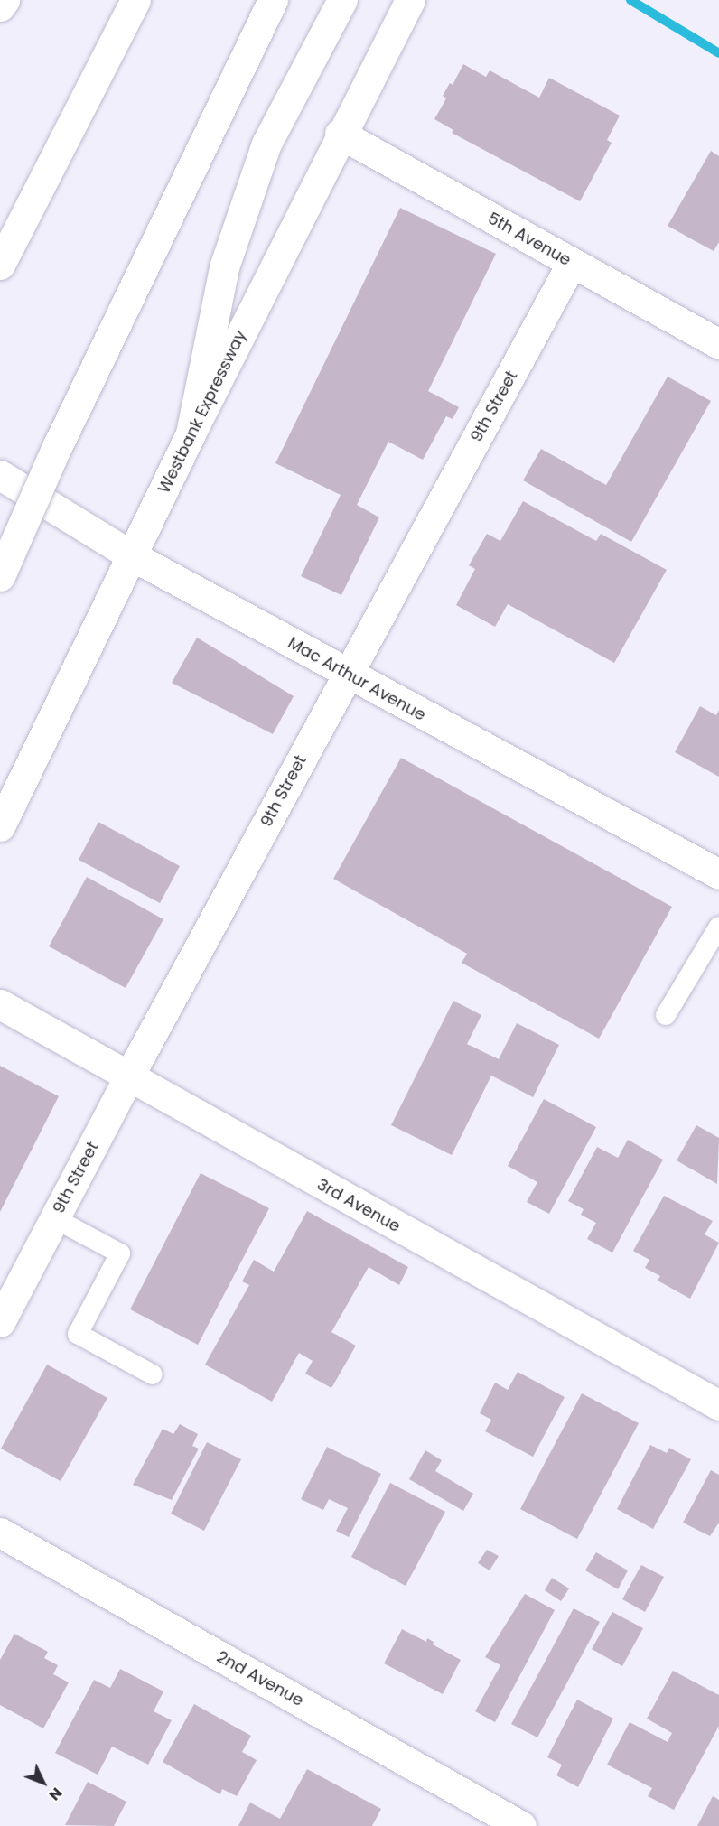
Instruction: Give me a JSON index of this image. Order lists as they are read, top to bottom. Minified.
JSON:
{"streets":{"main road":["5th Avenue","9th Street","Westbank Expressway","Mac Arthur Avenue","3rd Avenue","2nd Avenue"]},"crossings":[["5th Avenue","9th Street"],["5th Avenue","Westbank Expressway"],["9th Street","Mac Arthur Avenue"],["9th Street","3rd Avenue"],["Westbank Expressway","Mac Arthur Avenue"]],"north":"bottom right"}
